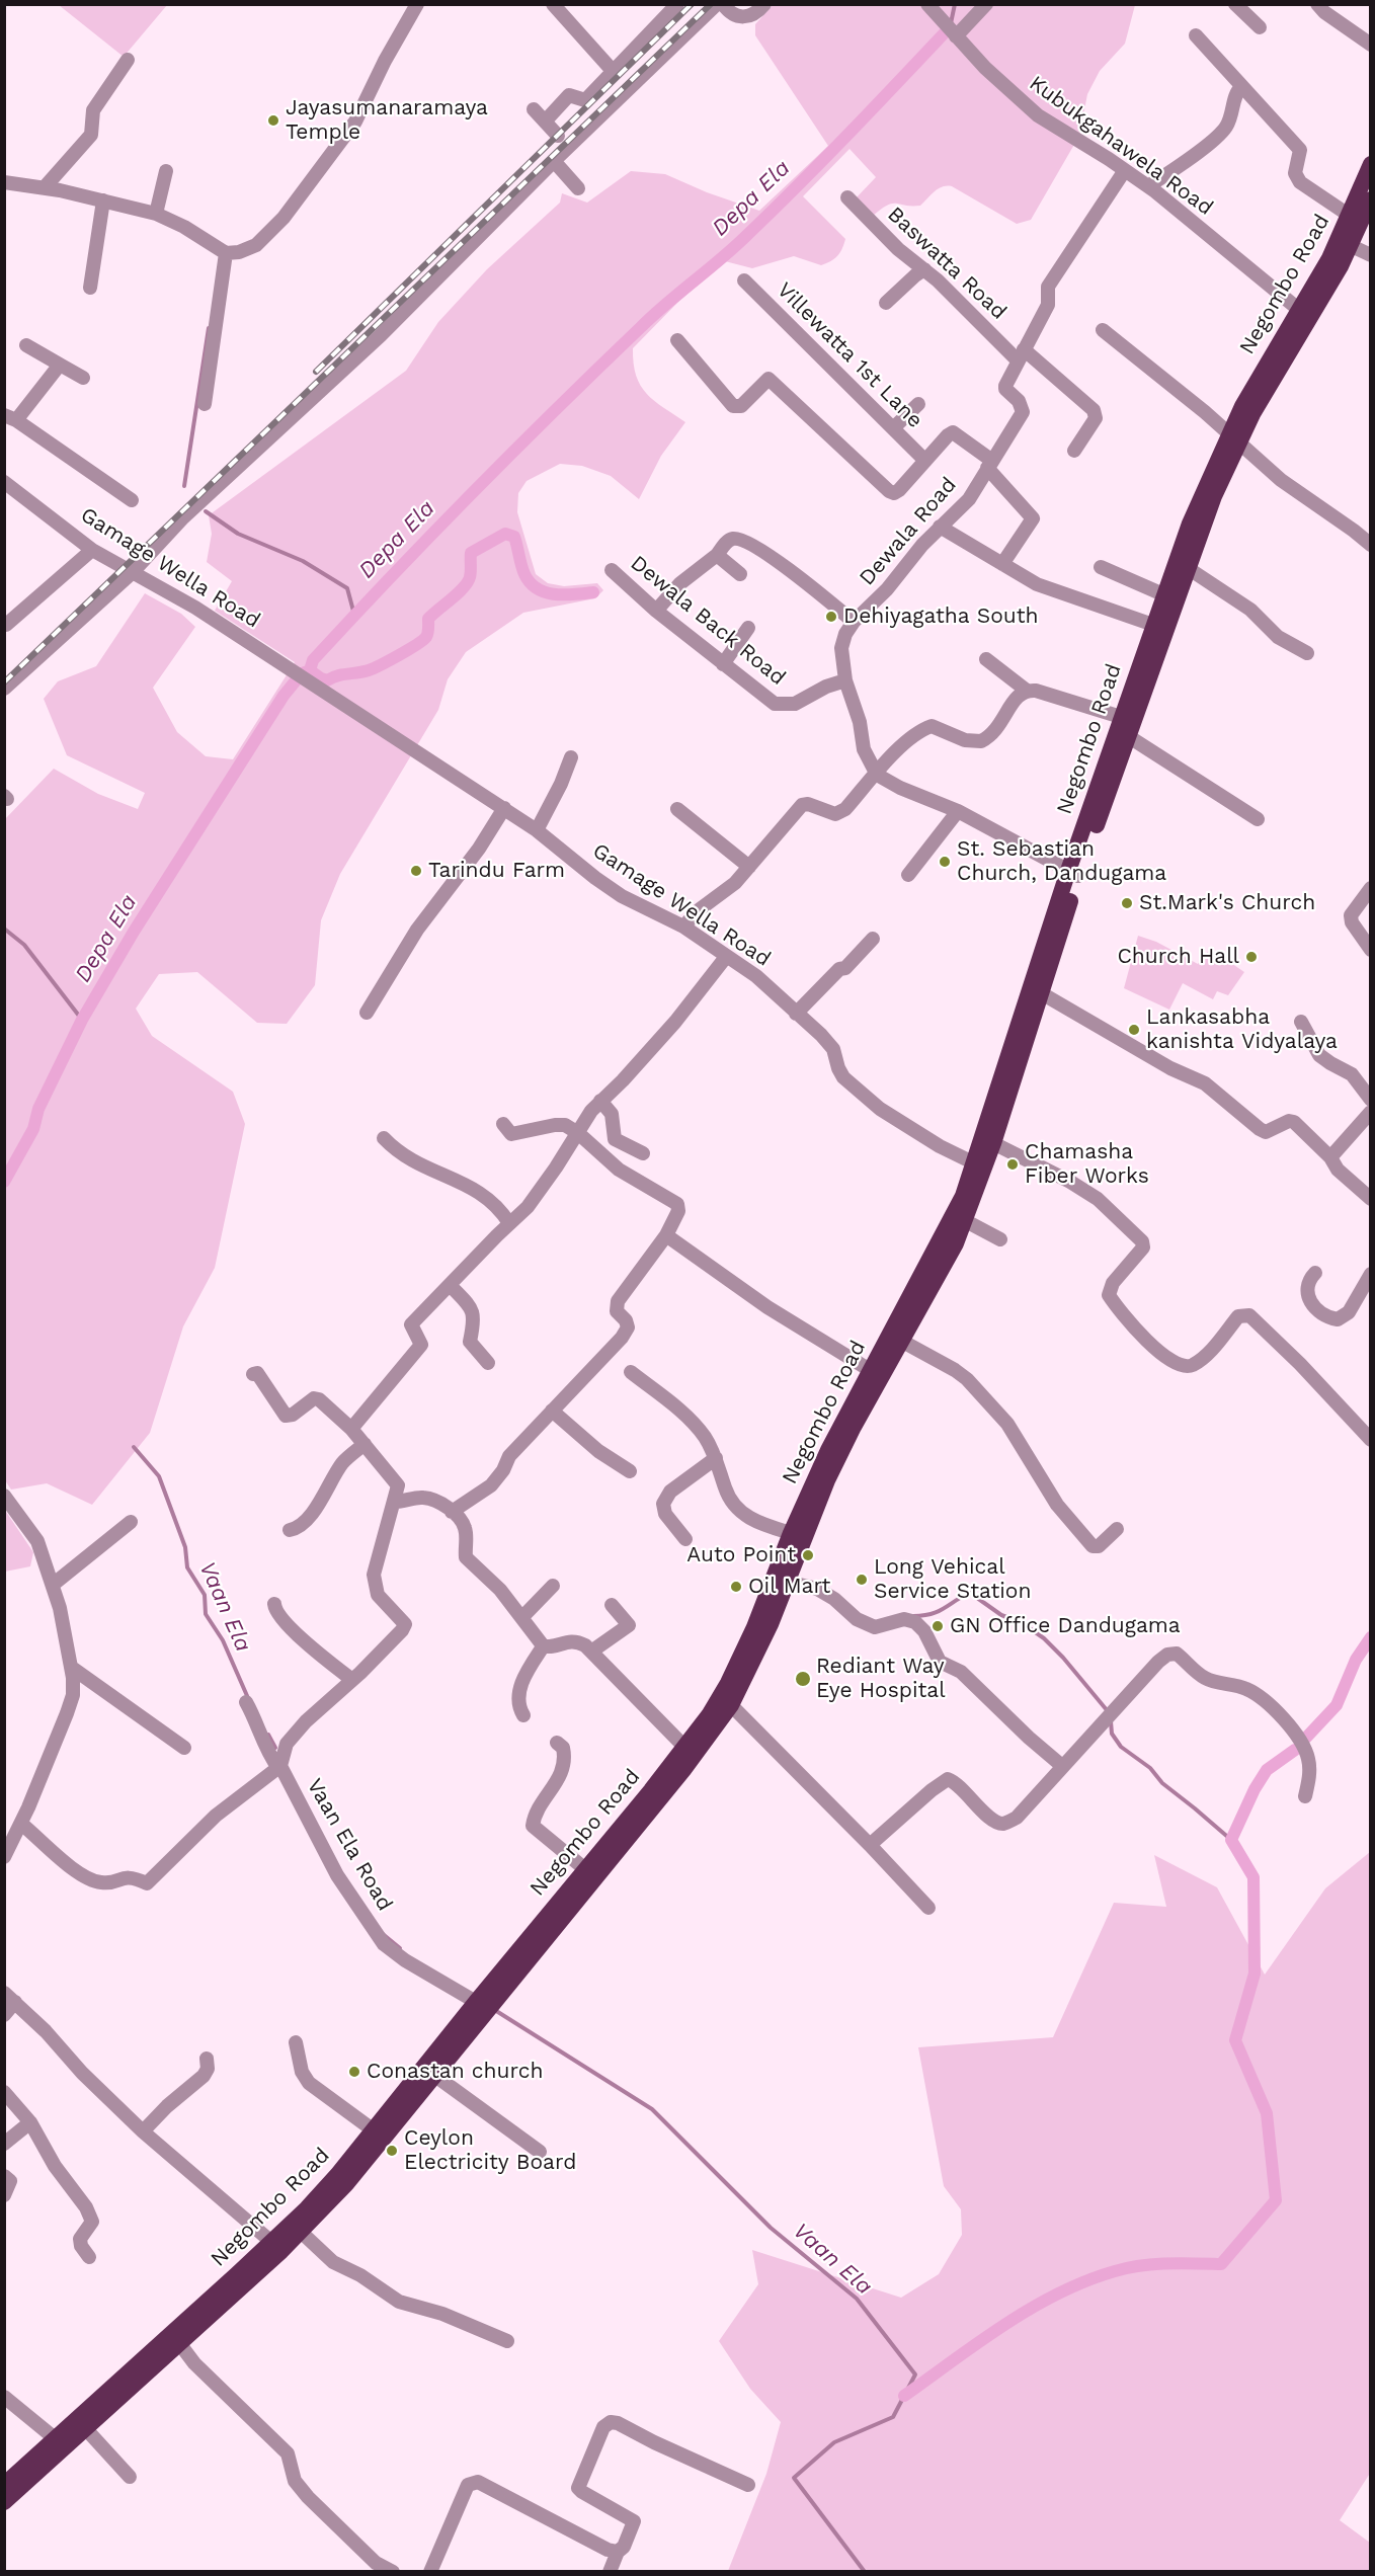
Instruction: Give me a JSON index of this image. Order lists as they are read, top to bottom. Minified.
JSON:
{"streets":{"highway":["Negombo Road"],"street":["Kubukgahawela Road","Baswatta Road","Villewatta 1st Lane","Dewala Road","Gamage Wella Road","Dewala Back Road","Vaan Ela Road"]},"crossings":[["Kubukgahawela Road","Negombo Road"],["Kubukgahawela Road","Dewala Road"],["Baswatta Road","Dewala Road"],["Negombo Road","Gamage Wella Road"],["Negombo Road","Vaan Ela Road"],["Dewala Road","Dewala Back Road"]],"water":["Depa Ela","Vaan Ela"],"places":["Jayasumanaramaya Temple","Dehiyagatha South","St. Sebastian Church, Dandugama","Tarindu Farm","St.Mark's Church","Church Hall","Lankasabha kanishta Vidyalaya","Chamasha Fiber Works","Auto Point","Long Vehical Service Station","Oil Mart","GN Office Dandugama","Rediant Way Eye Hospital","Conastan church","Ceylon Electricity Board"]}
